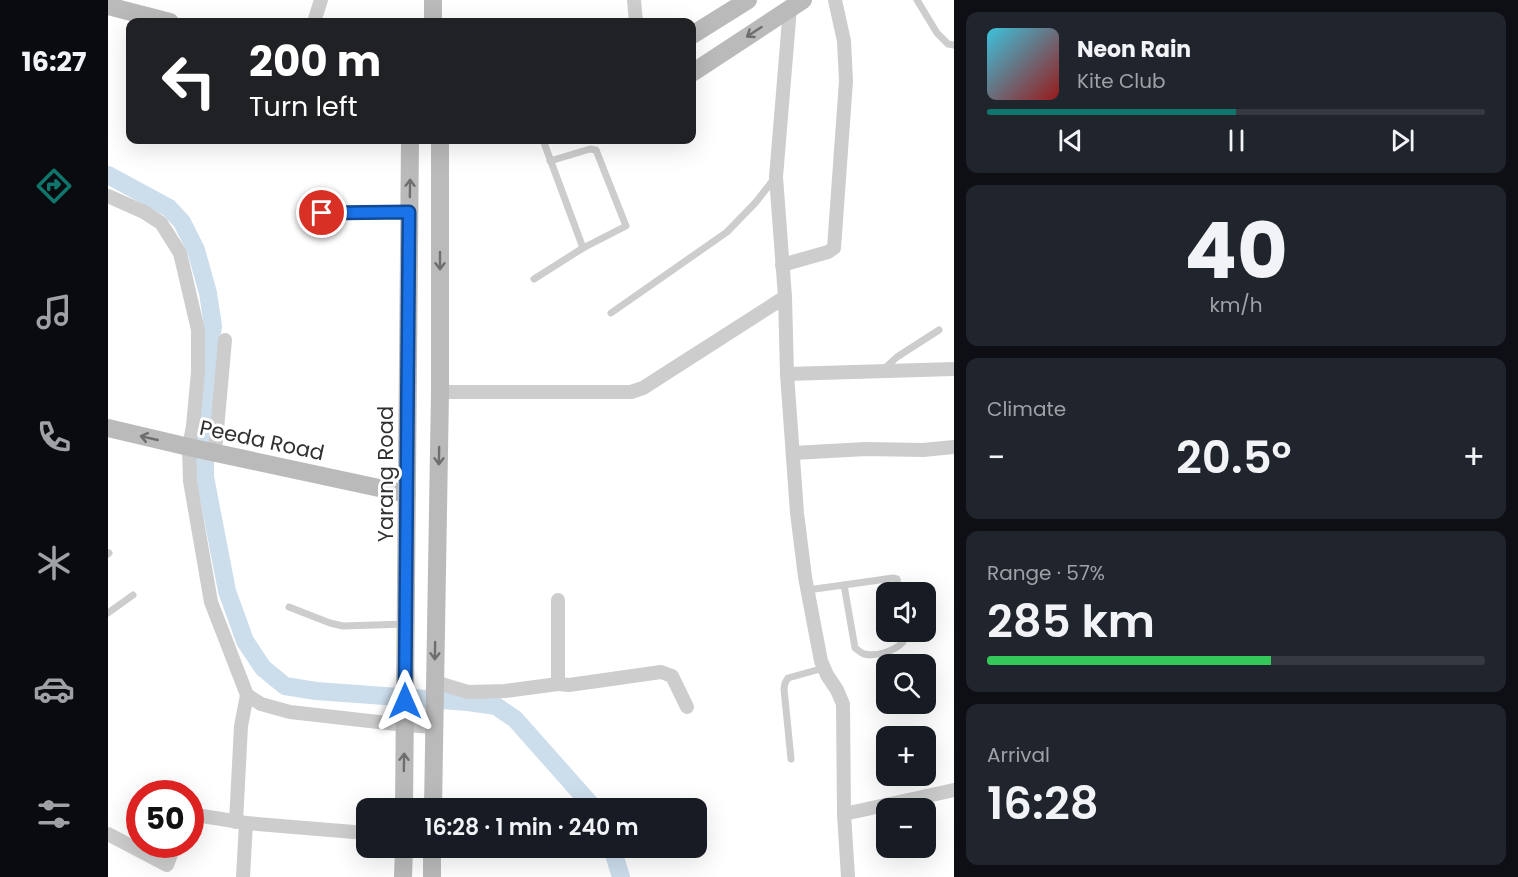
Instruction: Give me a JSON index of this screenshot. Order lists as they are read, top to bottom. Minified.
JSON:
{"streets":{"main road":["Peeda Road","Yarang Road"]},"crossings":[["Peeda Road","Yarang Road"]],"page":{"tabs":"16:27","turn":["200 m","Turn left"],"song":["Neon Rain","Kite Club"],"tile":[["40","km/h"],"Climate",["Range · 57%","285 km"],["Arrival","16:28"]],"heat":["−","20.5°","+"],"map_buttons":["+","−"],"limit":"50","trip":"16:28 · 1 min · 240 m"}}
